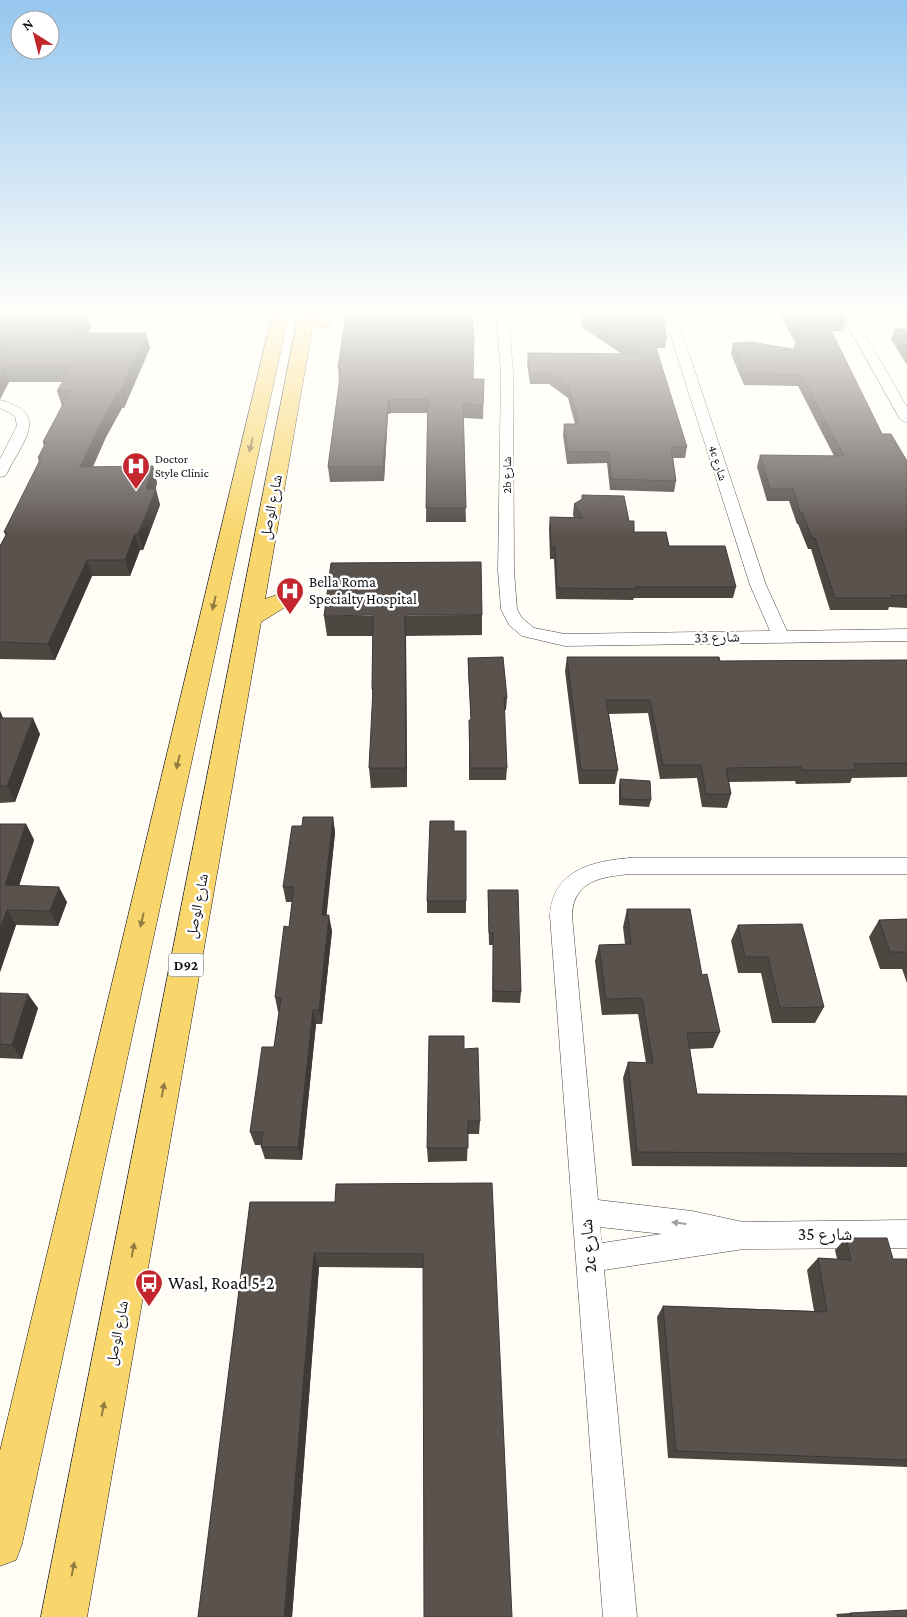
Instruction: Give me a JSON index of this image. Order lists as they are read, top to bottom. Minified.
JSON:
{"streets":{"main road":["شارع الوصل","D92"],"street":["4c شارع","2b شارع","شارع 33","شارع 35","2c شارع"]},"crossings":[["4c شارع","شارع 33"],["2b شارع","شارع 33"],["شارع 35","2c شارع"]],"places":{"hospital":["Doctor Style Clinic","Bella Roma Specialty Hospital"],"bus stop":["Wasl, Road 5-2"]},"north":"top left"}
